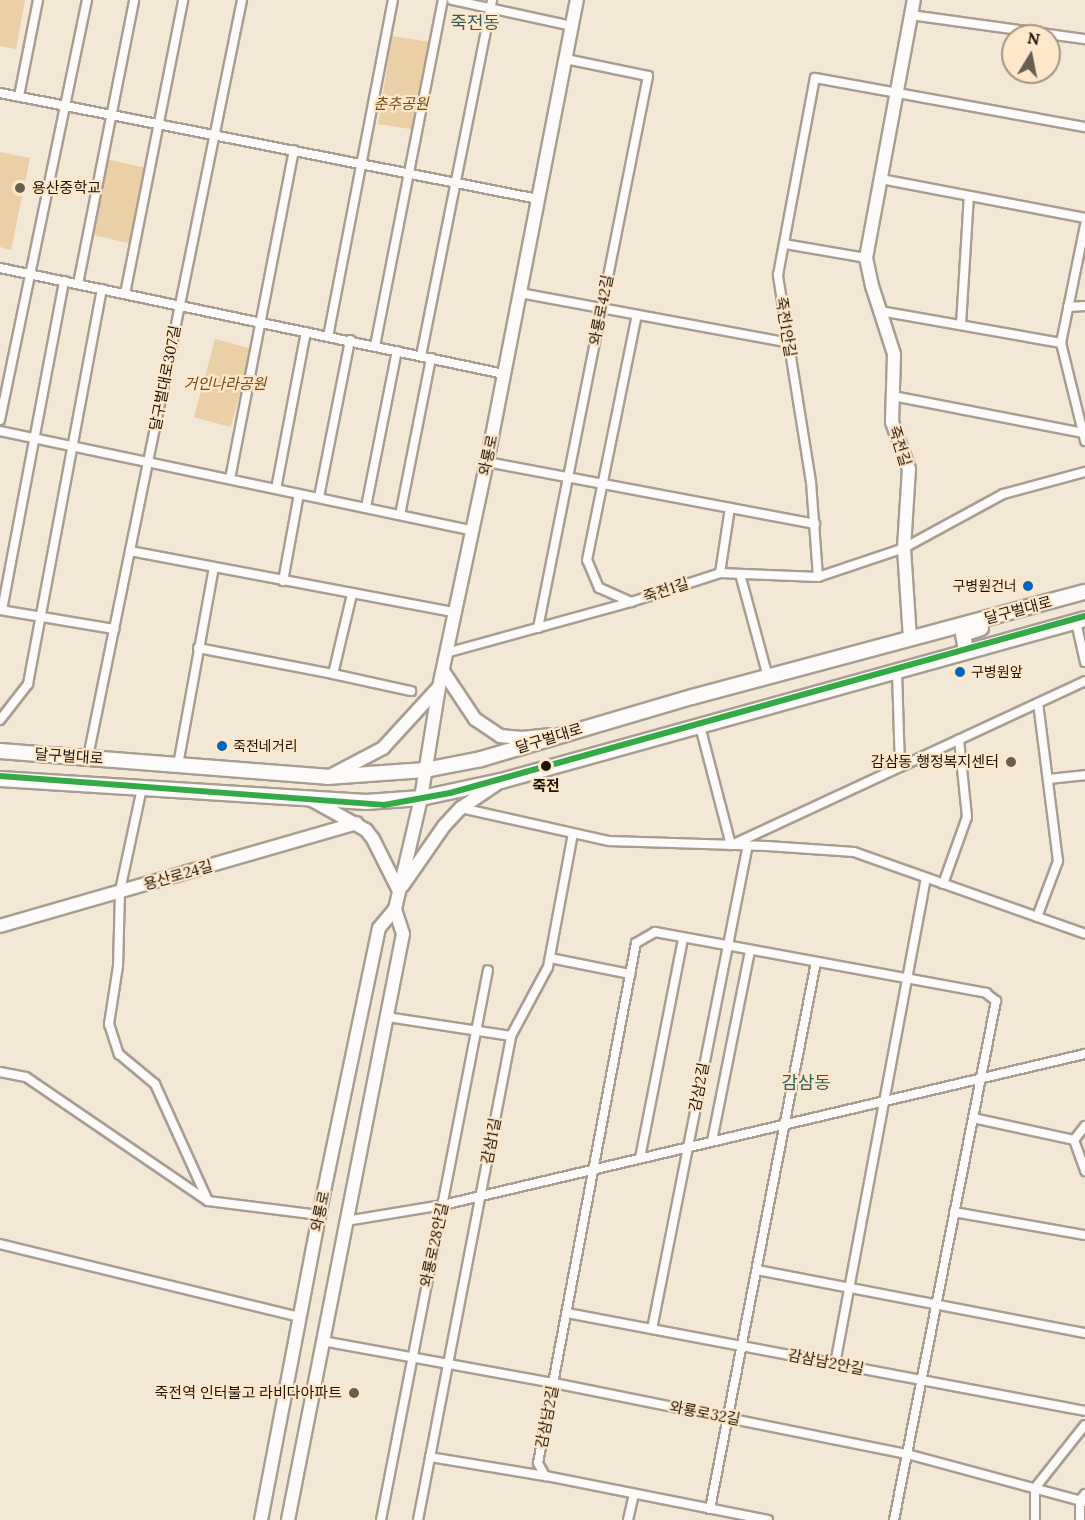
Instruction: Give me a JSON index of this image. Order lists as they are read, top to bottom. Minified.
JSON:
{"streets":{"main road":["죽전길","와룡로","달구벌대로","용산로24길"],"street":["와룡로42길","죽전1안길","달구벌대로307길","죽전1길","감삼2길","감삼1길","와룡로28안길","감삼남2안길","와룡로32길","감삼남2길"]},"crossings":[["와룡로42길","와룡로"],["죽전1안길","죽전길"],["죽전1안길","죽전1길"],["달구벌대로307길","달구벌대로"],["죽전길","죽전1길"],["죽전길","달구벌대로"],["와룡로","달구벌대로"],["와룡로","와룡로32길"],["감삼2길","감삼남2안길"],["감삼2길","감삼남2길"],["감삼1길","와룡로32길"],["와룡로28안길","와룡로32길"],["감삼남2안길","감삼남2길"],["와룡로32길","감삼남2길"]],"districts":["죽전동","감삼동"],"parks":["춘추공원","거인나라공원"],"places":["용산중학교","구병원건너","구병원앞","죽전네거리","감삼동 행정복지센터","죽전","죽전역 인터불고 라비다아파트"],"north":"top"}
